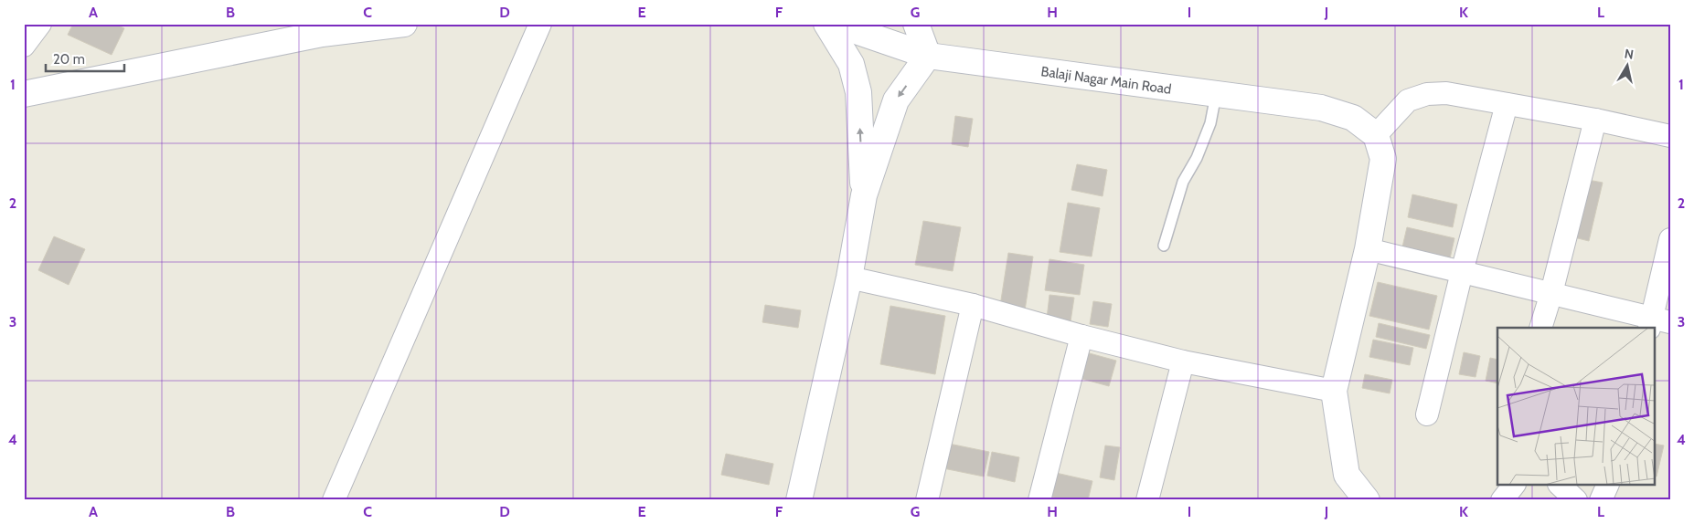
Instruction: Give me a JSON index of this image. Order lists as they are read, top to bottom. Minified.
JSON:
{"streets":{"street":["Balaji Nagar Main Road"]},"scale_bar":"20 m","north":"top","grid":{"columns":["A","B","C","D","E","F","G","H","I","J","K","L"],"rows":["1","2","3","4"]}}
